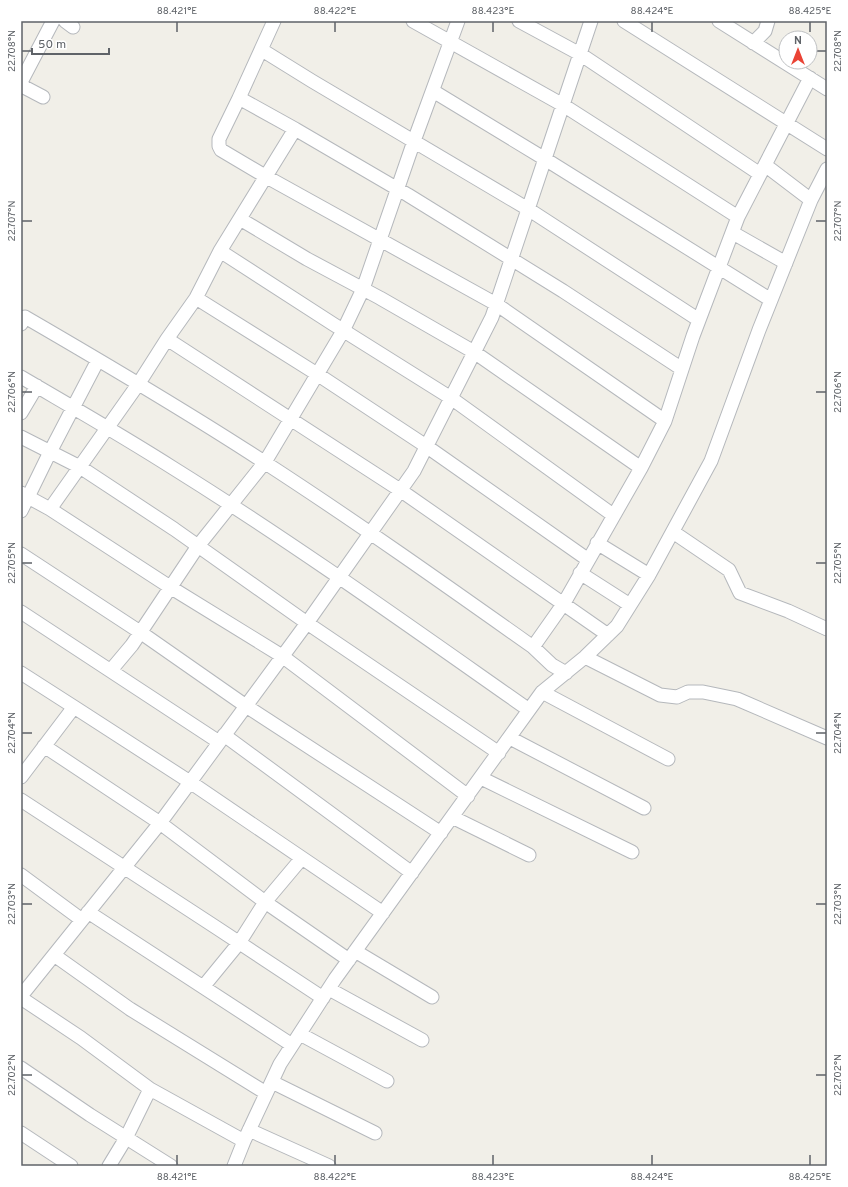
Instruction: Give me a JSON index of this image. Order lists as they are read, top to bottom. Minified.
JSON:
{"scale_bar":"50 m","north":"top","coordinates":["88.421°E","88.422°E","88.423°E","88.424°E","88.425°E","22.708°N","22.707°N","22.706°N","22.705°N","22.704°N","22.703°N","22.702°N"]}
